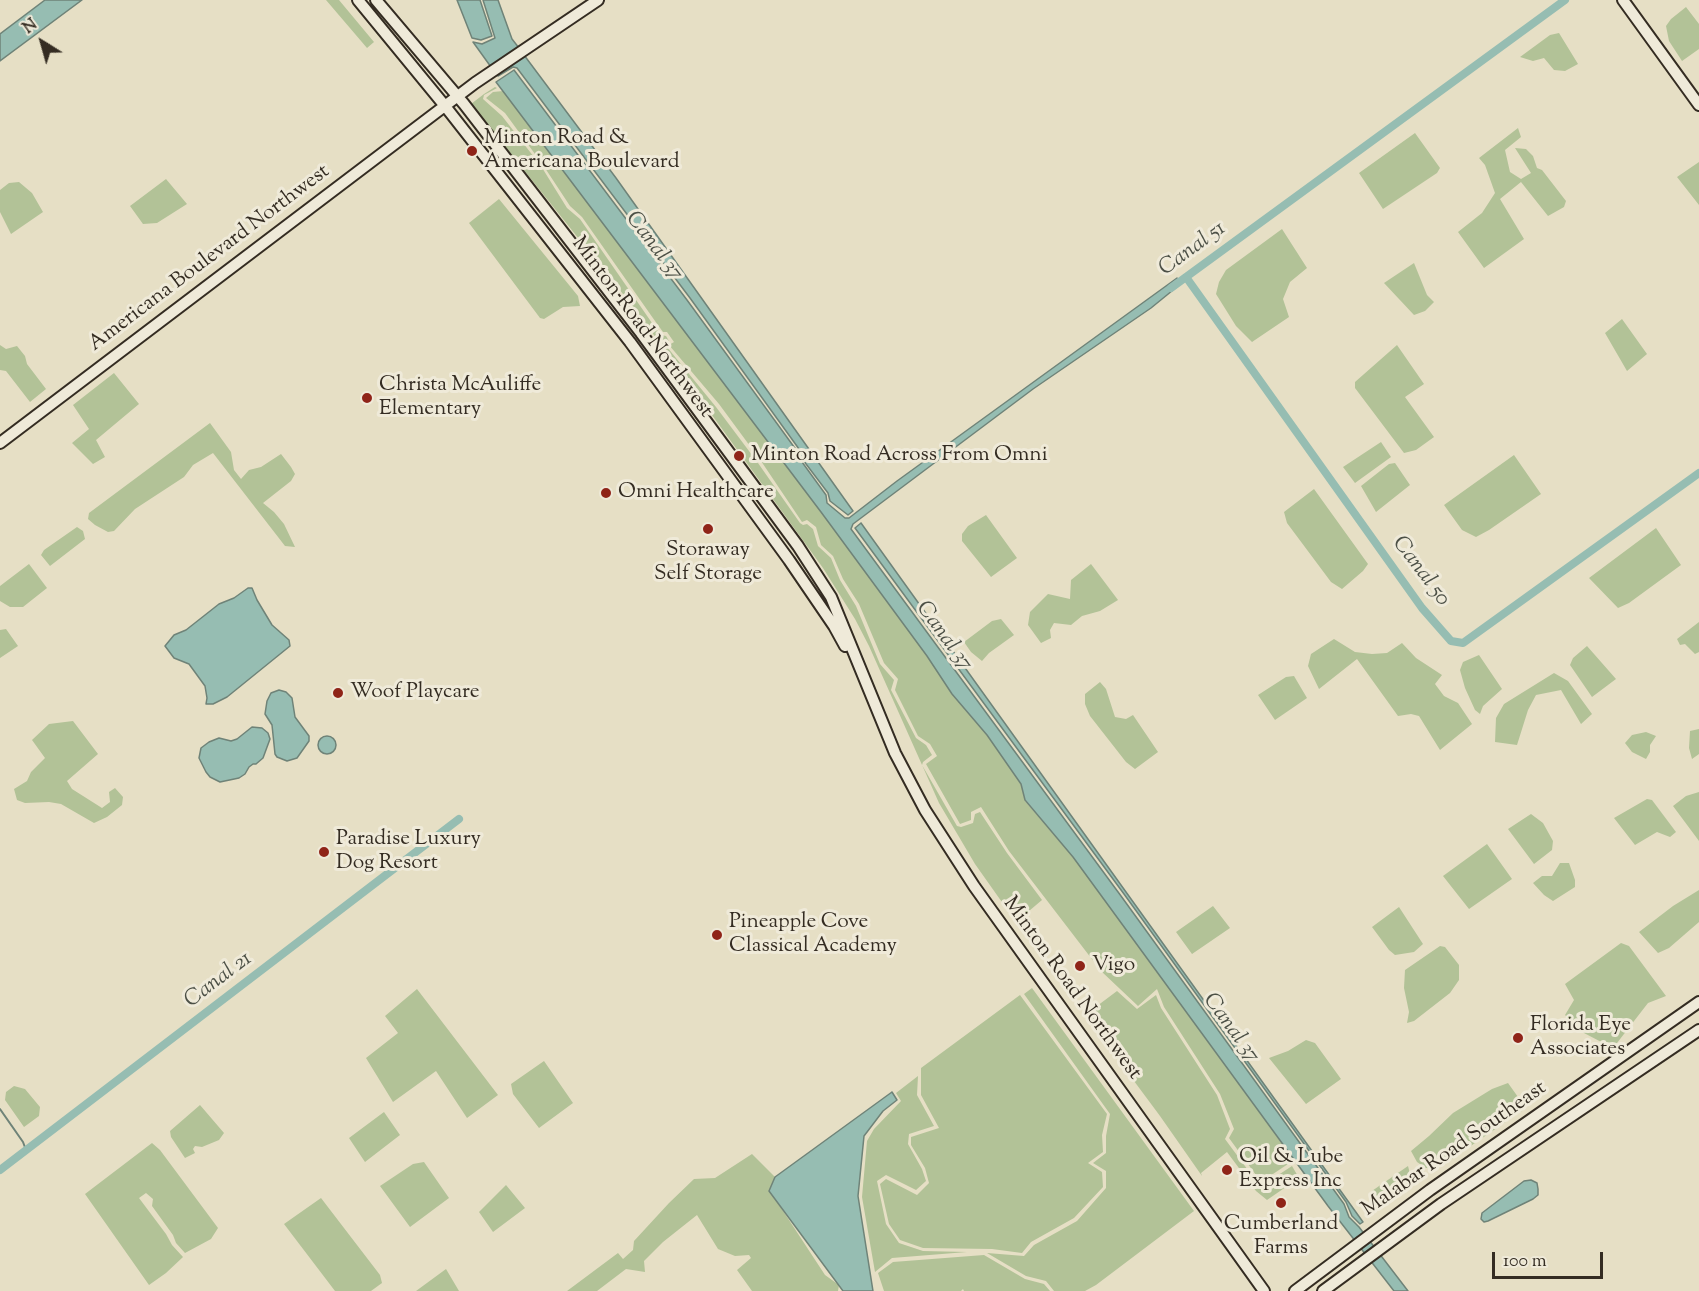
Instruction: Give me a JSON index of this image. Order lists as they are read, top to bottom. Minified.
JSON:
{"streets":{"main road":["Americana Boulevard Northwest","Minton Road Northwest","Malabar Road Southeast"]},"crossings":[["Americana Boulevard Northwest","Minton Road Northwest"]],"water":["Canal 37","Canal 51","Canal 50","Canal 21"],"places":["Minton Road & Americana Boulevard","Christa McAuliffe Elementary","Minton Road Across From Omni","Omni Healthcare","Storaway Self Storage","Woof Playcare","Paradise Luxury Dog Resort","Pineapple Cove Classical Academy","Vigo","Florida Eye Associates","Oil & Lube Express Inc","Cumberland Farms"],"scale_bar":"100 m","north":"top left"}
